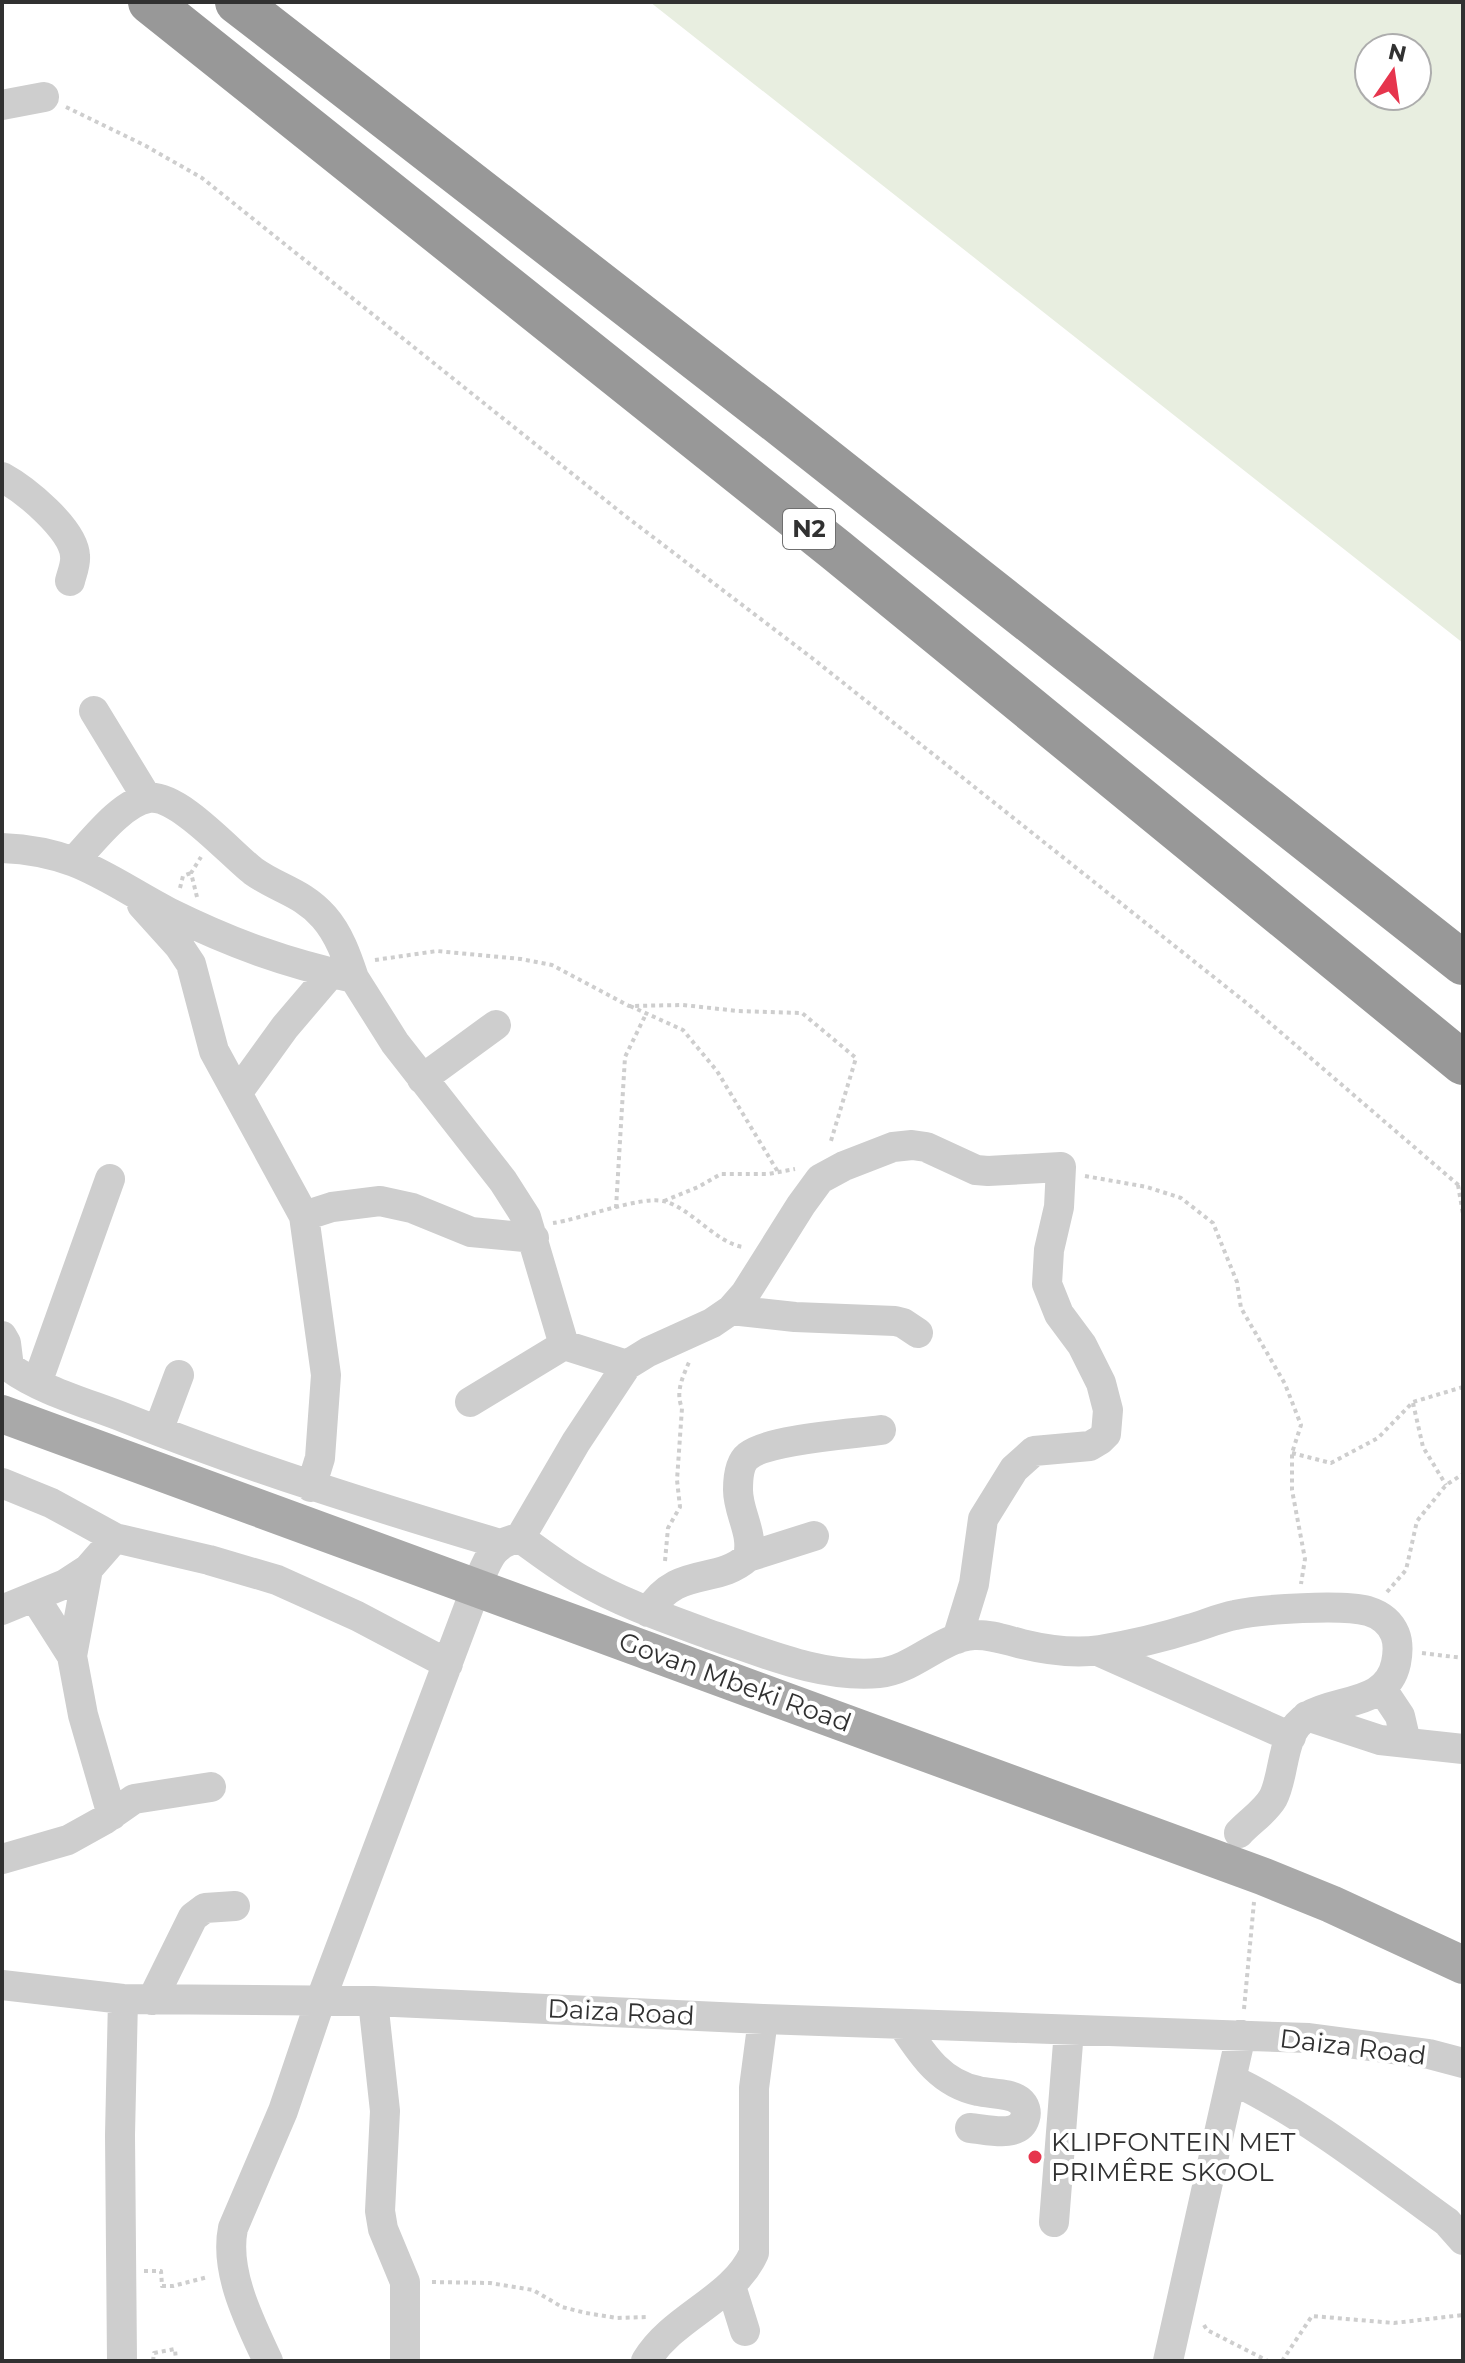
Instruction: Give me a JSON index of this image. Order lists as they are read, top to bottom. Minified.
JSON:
{"streets":{"highway":["N2"],"main road":["Govan Mbeki Road"],"street":["Daiza Road"]},"places":["KLIPFONTEIN MET PRIMÊRE SKOOL"],"north":"top"}
